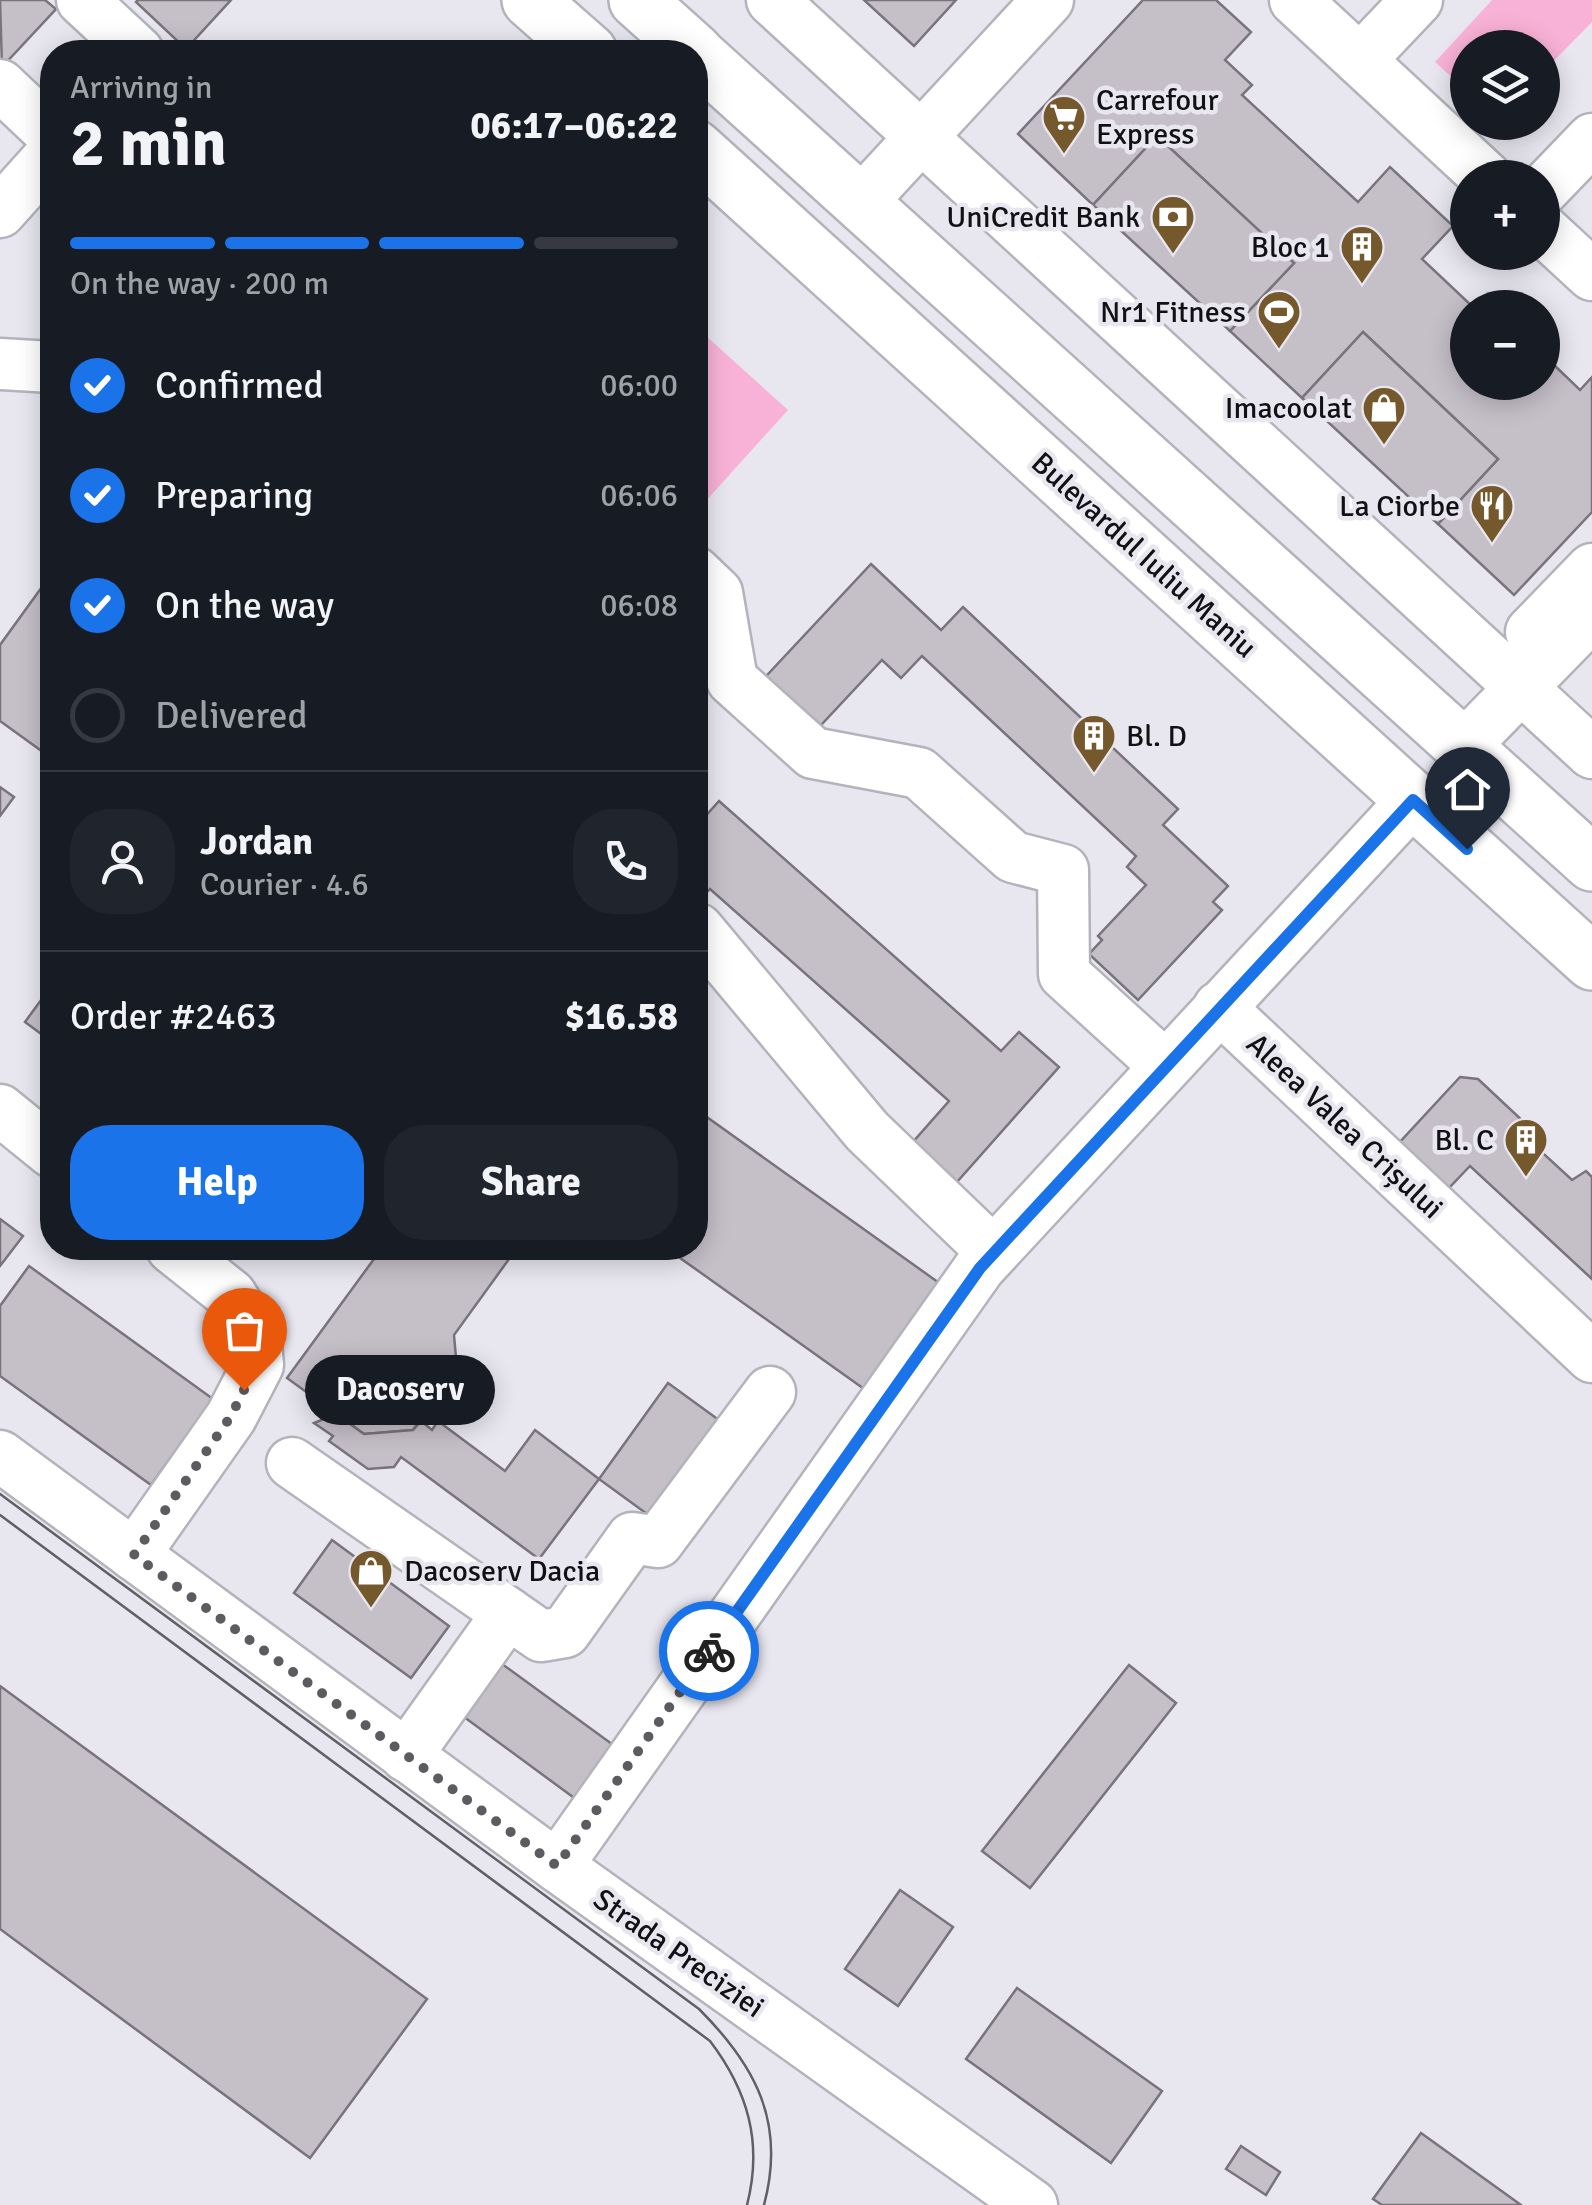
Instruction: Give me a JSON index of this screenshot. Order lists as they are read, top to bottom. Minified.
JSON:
{"streets":{"main road":["Bulevardul Iuliu Maniu"],"street":["Aleea Valea Crișului","Strada Preciziei"]},"places":{"supermarket":["Carrefour Express"],"bank":["UniCredit Bank"],"building":["Bloc 1","Bl. D","Bl. C"],"sports":["Nr1 Fitness"],"shop":["Imacoolat","Dacoserv Dacia"],"restaurant":["La Ciorbe"],"other":["Dacoserv"]},"page":{"map_buttons":["+","−"],"heading":["2 min","Arriving in","06:17–06:22"],"panel":["Jordan","Courier · 4.6","Order #2463","$16.58"],"bar":"On the way · 200 m","list":[["Confirmed","06:00"],["Preparing","06:06"],["On the way","06:08"],"Delivered"],"buttons":["Help","Share"],"bubble":"Dacoserv"}}
